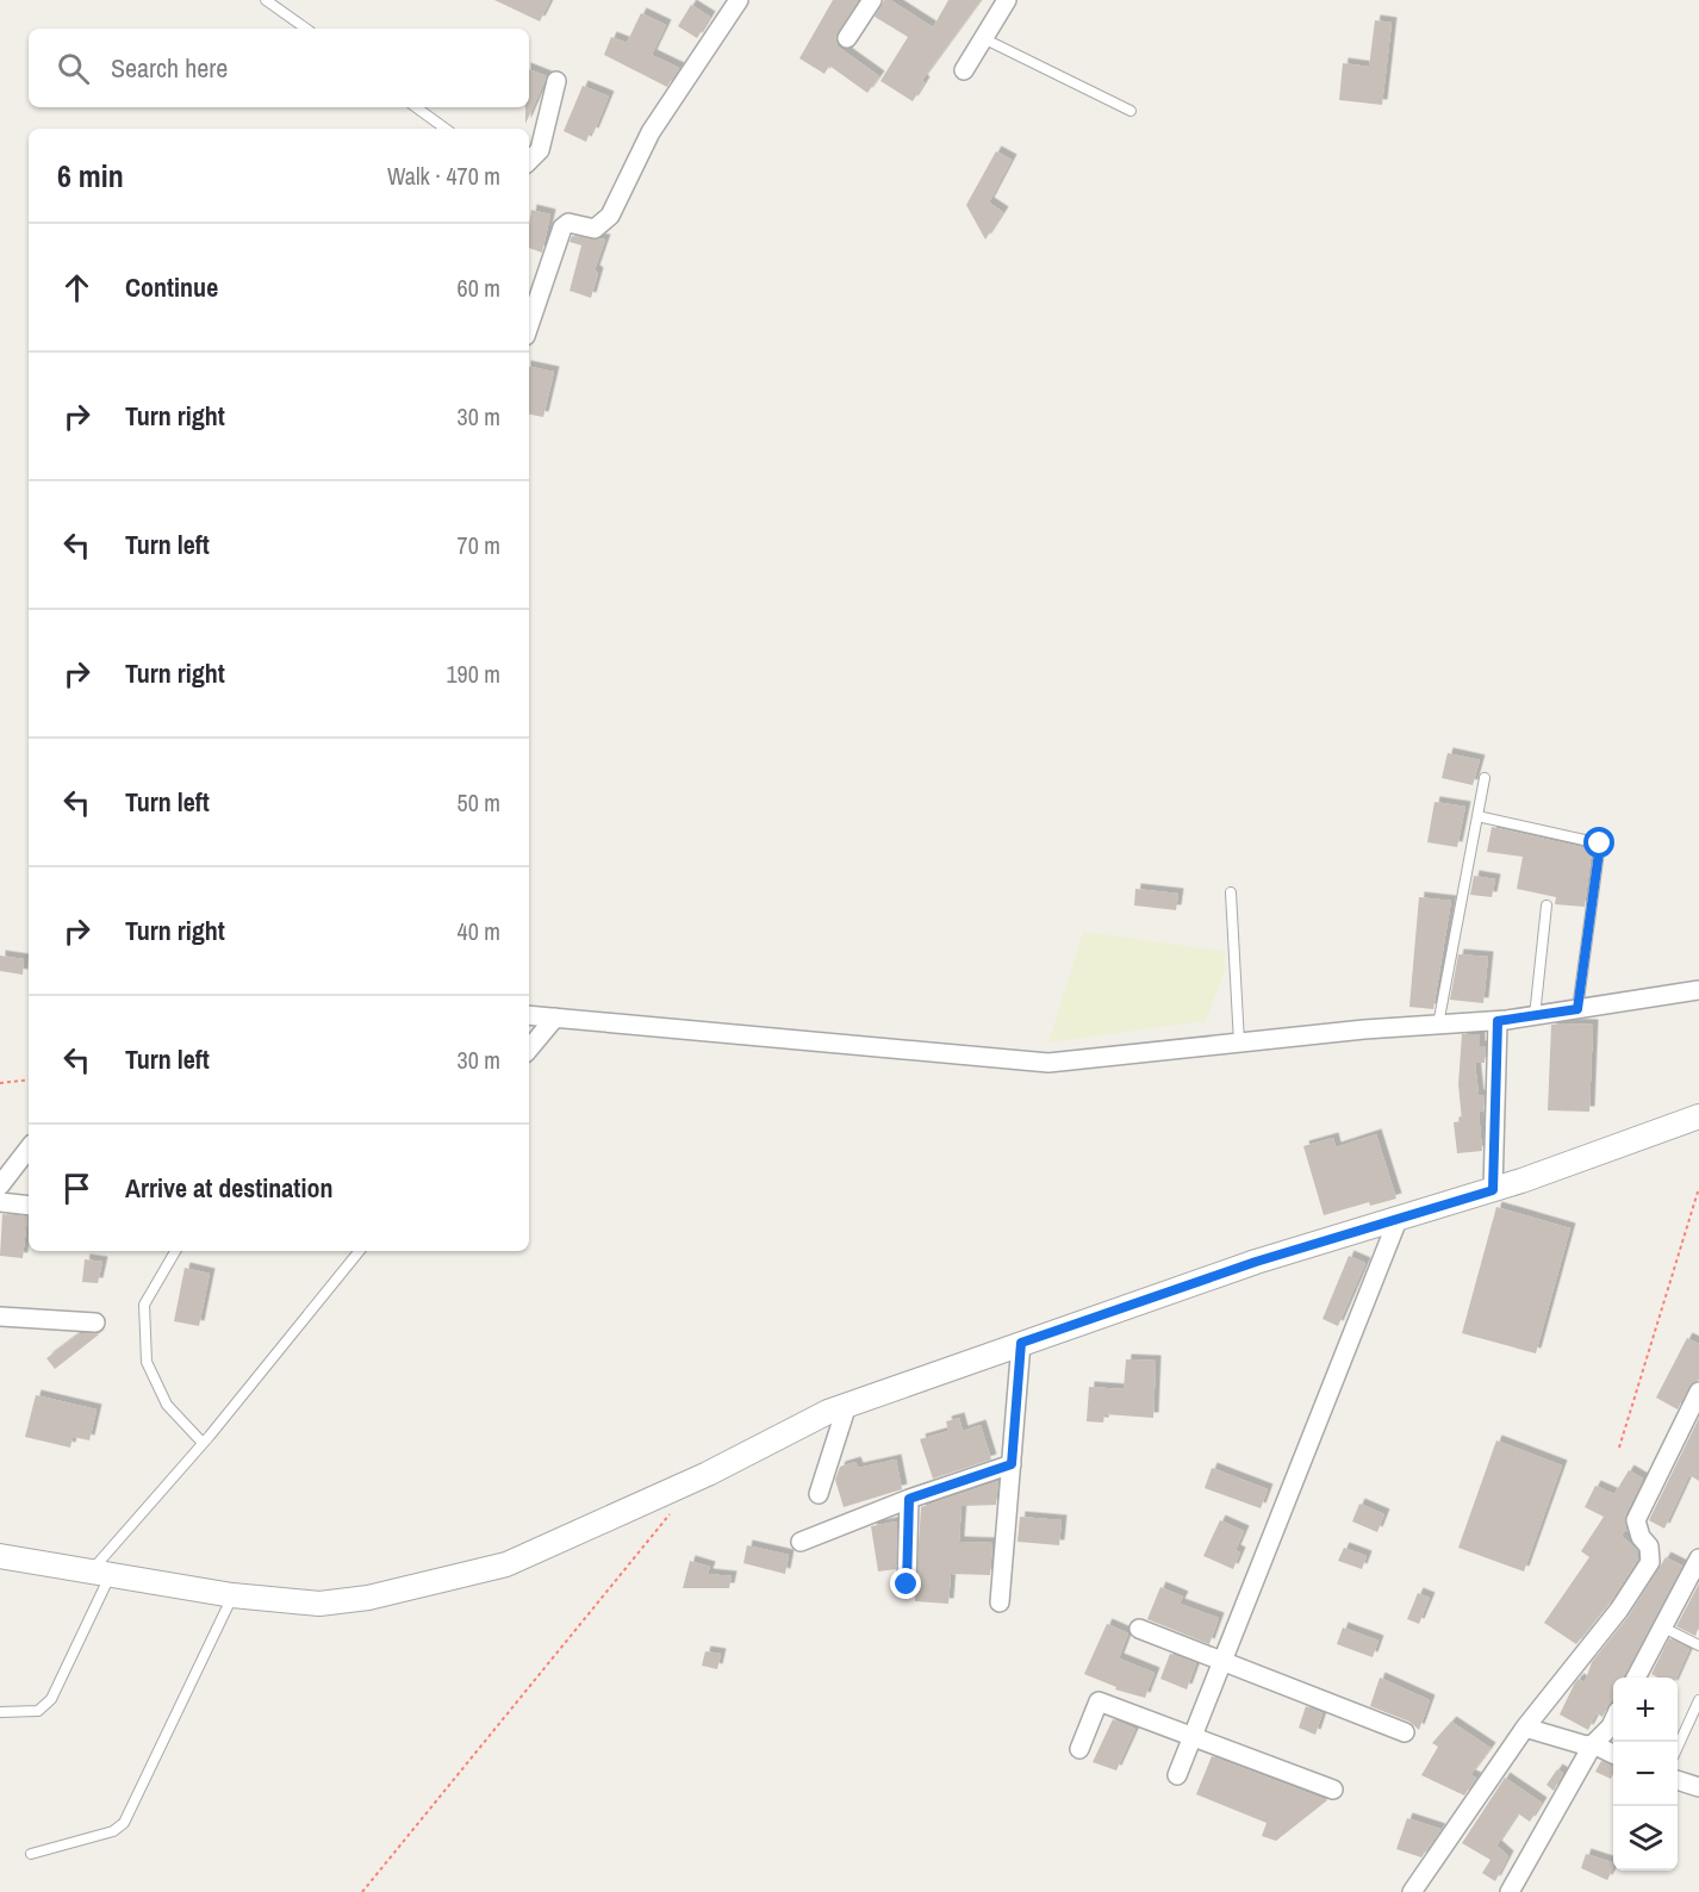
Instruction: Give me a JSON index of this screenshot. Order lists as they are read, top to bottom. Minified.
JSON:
{"page":{"search":"Search here","heading":["6 min","Walk · 470 m"],"list":[["Continue","60 m"],["Turn right","30 m"],["Turn left","70 m"],["Turn right","190 m"],["Turn left","50 m"],["Turn right","40 m"],["Turn left","30 m"],"Arrive at destination"],"map_buttons":["+","−"]}}
